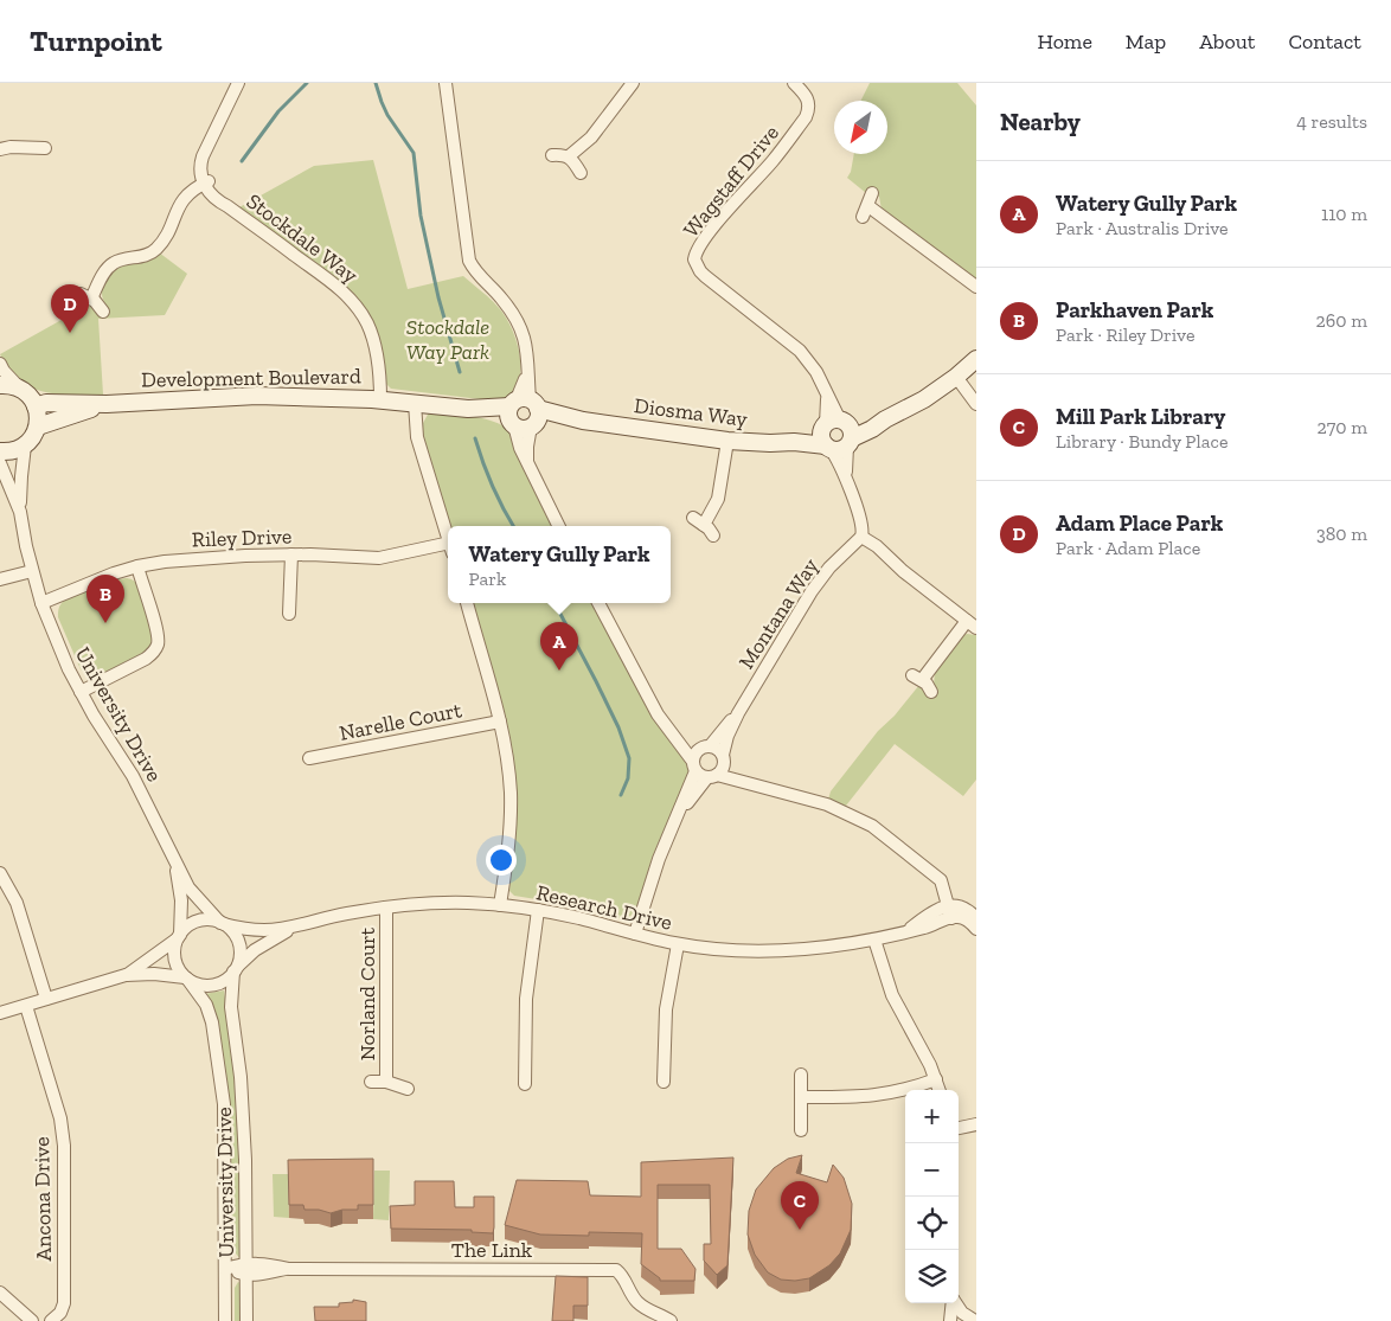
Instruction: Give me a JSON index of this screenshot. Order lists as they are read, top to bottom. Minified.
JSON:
{"streets":{"street":["Wagstaff Drive","Stockdale Way","Development Boulevard","Diosma Way","Riley Drive","Montana Way","University Drive","Narelle Court","Research Drive","Norland Court","Ancona Drive","The Link"]},"crossings":[["Wagstaff Drive","Diosma Way"],["Stockdale Way","Development Boulevard"],["Development Boulevard","Diosma Way"],["Riley Drive","University Drive"],["University Drive","Research Drive"],["University Drive","The Link"],["Research Drive","Norland Court"]],"parks":["Stockdale Way Park"],"north":"bottom left","page":{"header":"Turnpoint","nav":["Home","Map","About","Contact"],"heading":["Nearby","4 results"],"list":[{"mark":"A","name":"Watery Gully Park","note":"Park · Australis Drive","value":"110 m"},{"mark":"B","name":"Parkhaven Park","note":"Park · Riley Drive","value":"260 m"},{"mark":"C","name":"Mill Park Library","note":"Library · Bundy Place","value":"270 m"},{"mark":"D","name":"Adam Place Park","note":"Park · Adam Place","value":"380 m"}],"pins":["D","B","A","C"],"popup":["Watery Gully Park","Park"],"map_buttons":["+","−"]}}
